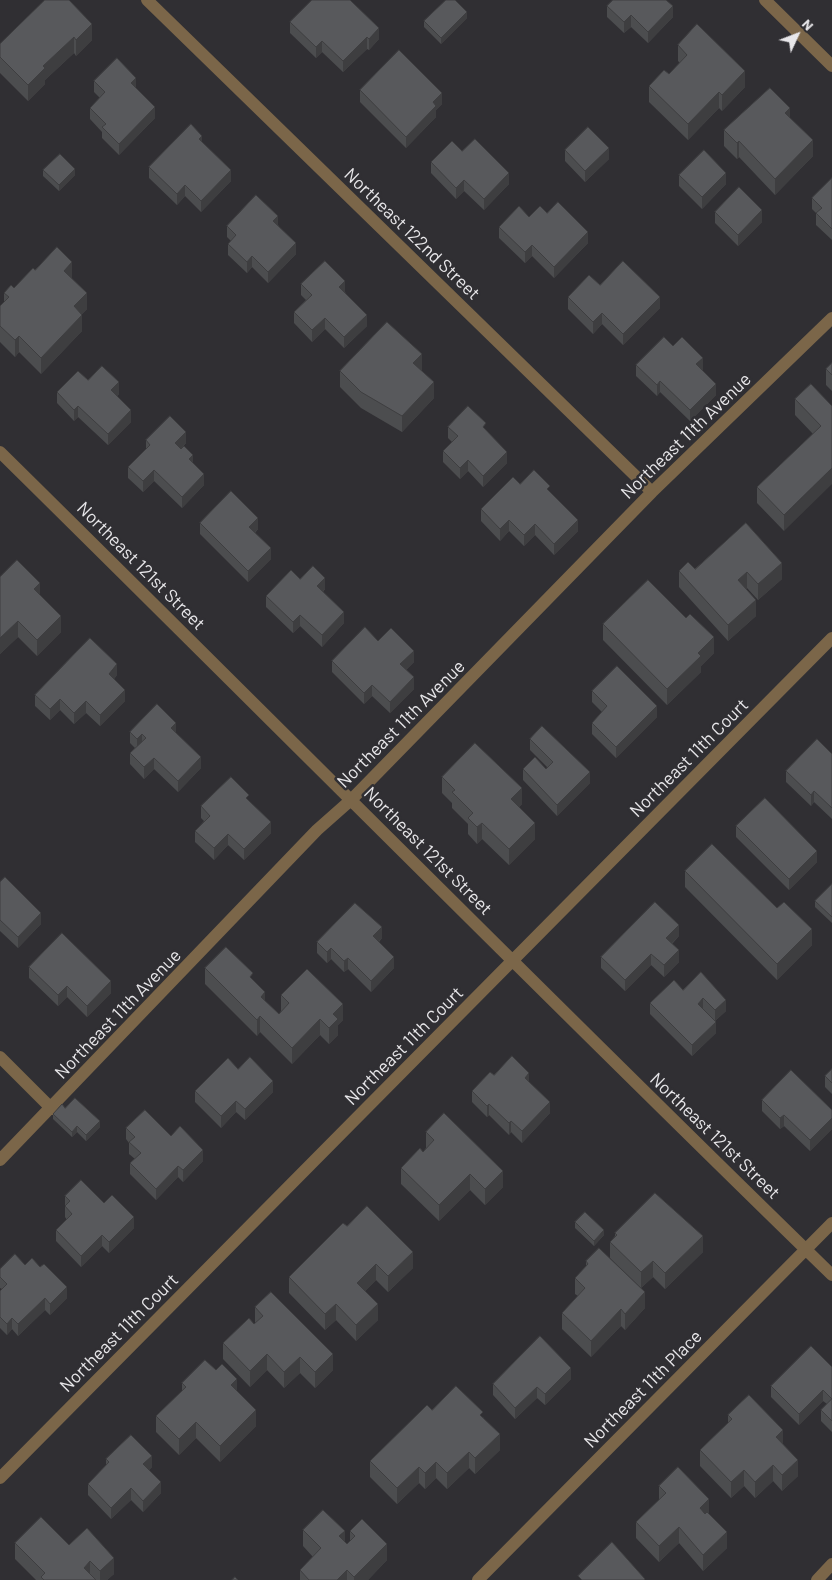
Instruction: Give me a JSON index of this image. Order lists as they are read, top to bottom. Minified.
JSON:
{"streets":{"street":["Northeast 122nd Street","Northeast 11th Avenue","Northeast 121st Street","Northeast 11th Court","Northeast 11th Place"]},"crossings":[["Northeast 122nd Street","Northeast 11th Avenue"],["Northeast 11th Avenue","Northeast 121st Street"],["Northeast 121st Street","Northeast 11th Court"],["Northeast 121st Street","Northeast 11th Place"]],"north":"top right"}
